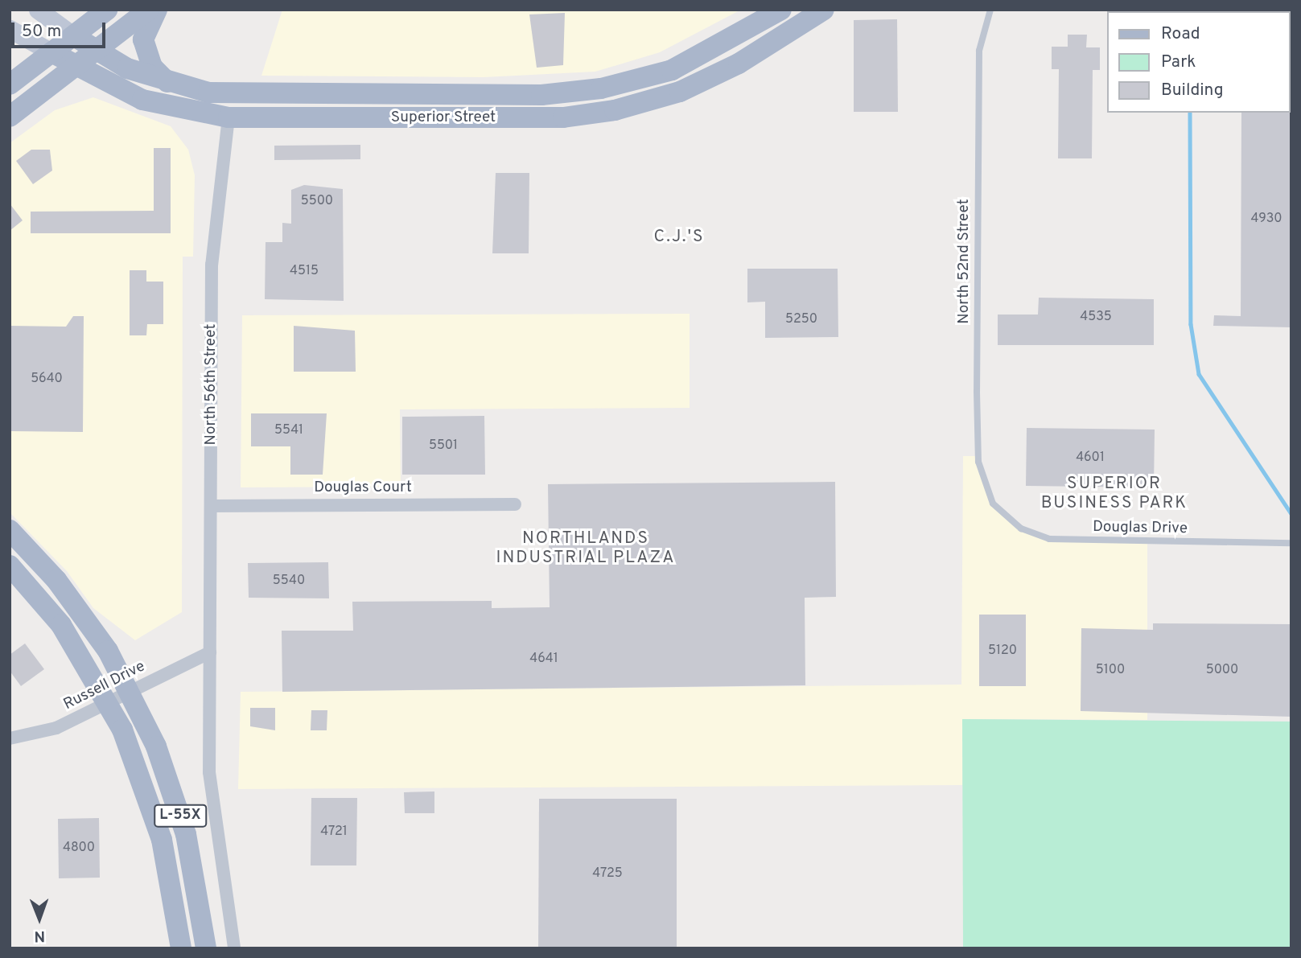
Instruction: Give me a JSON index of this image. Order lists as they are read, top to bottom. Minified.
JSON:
{"streets":{"main road":["Superior Street","L-55X"],"street":["North 56th Street","Douglas Court","Russell Drive"],"lane":["North 52nd Street","Douglas Drive"]},"crossings":[["Superior Street","North 56th Street"],["North 52nd Street","Douglas Drive"],["North 56th Street","Douglas Court"],["North 56th Street","Russell Drive"],["Russell Drive","L-55X"]],"districts":["C.J.'S","SUPERIOR BUSINESS PARK","NORTHLANDS INDUSTRIAL PLAZA"],"house_numbers":["5500","4930","4515","4535","5250","5640","5541","5501","4601","5540","5120","4641","5100","5000","4721","4800","4725"],"legend":["Road","Park","Building"],"scale_bar":"50 m","north":"bottom"}
